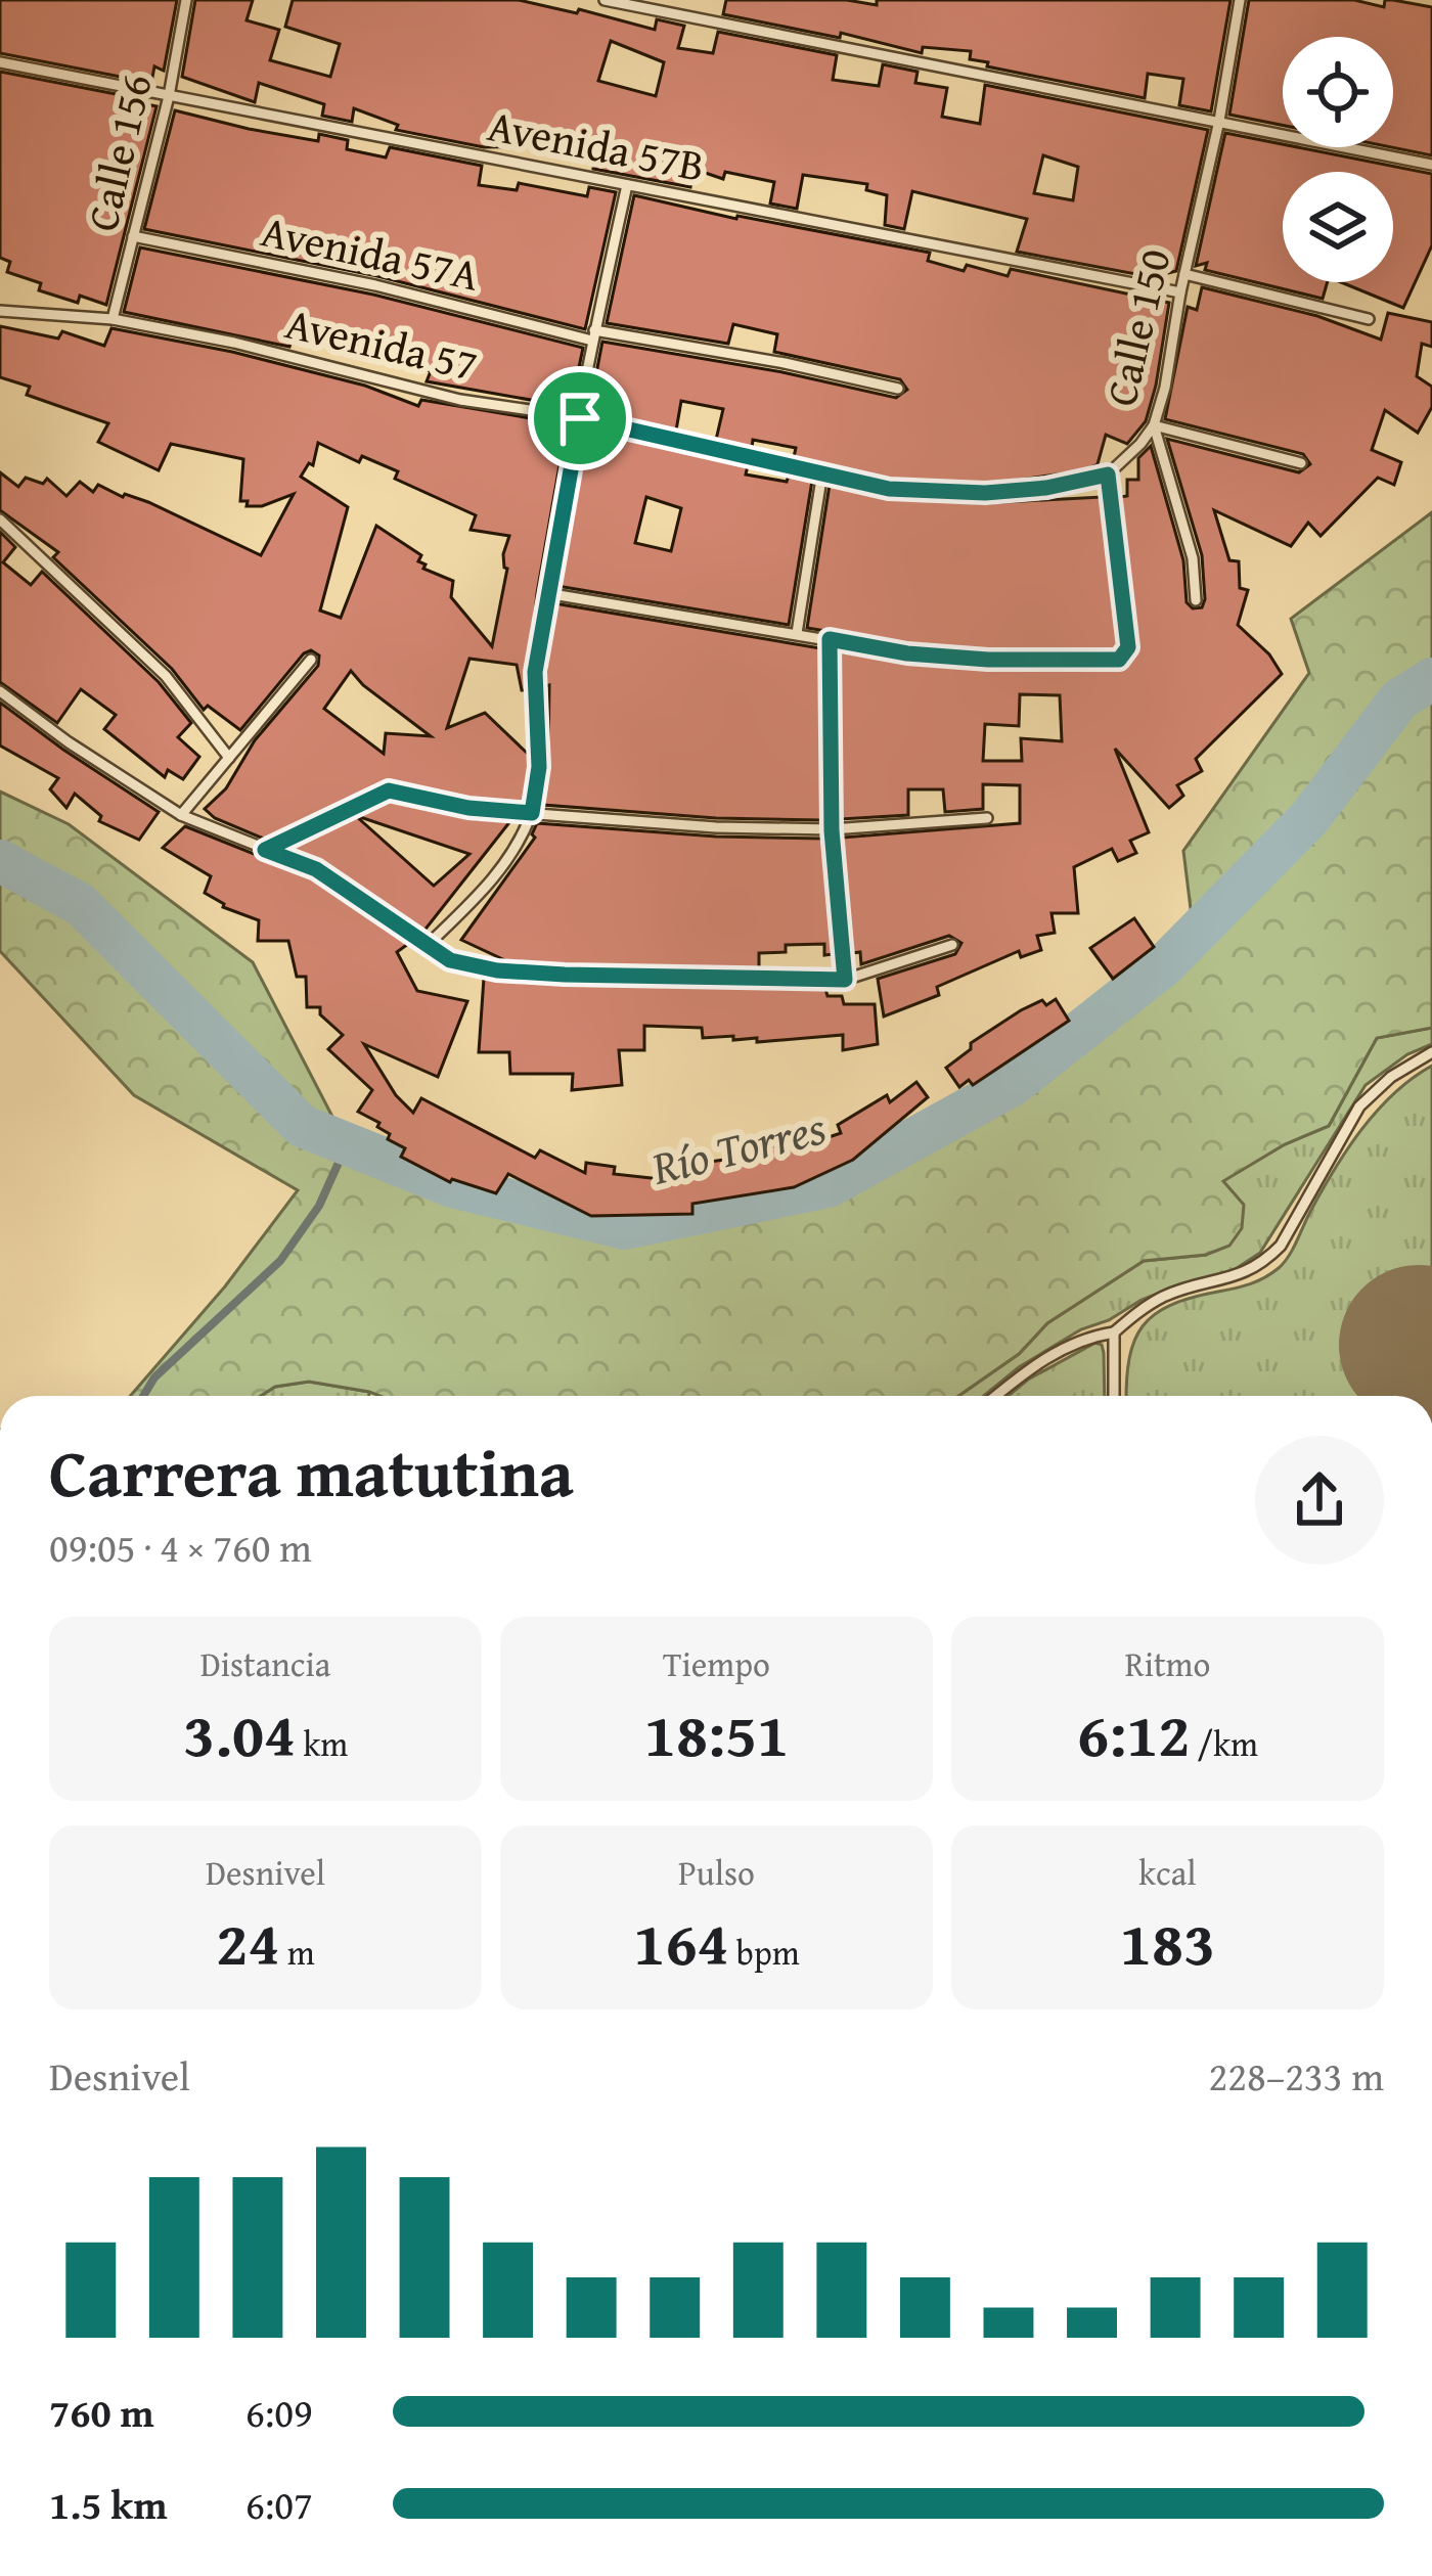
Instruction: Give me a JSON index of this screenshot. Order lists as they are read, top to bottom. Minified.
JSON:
{"streets":{"lane":["Avenida 57B","Calle 156","Avenida 57A","Calle 150","Avenida 57"]},"crossings":[["Avenida 57B","Calle 156"],["Avenida 57B","Calle 150"],["Calle 156","Avenida 57A"],["Calle 156","Avenida 57"],["Calle 150","Avenida 57"]],"water":["Río Torres"],"page":{"heading":["Carrera matutina","09:05 · 4 × 760 m"],"stats":[["Distancia","3.04 km"],["Tiempo","18:51"],["Ritmo","6:12 /km"],["Desnivel","24 m"],["Pulso","164 bpm"],["kcal","183"]],"chart":["Desnivel","228–233 m"],"list":[{"name":"760 m","note":"6:09"},{"name":"1.5 km","note":"6:07"}]}}
